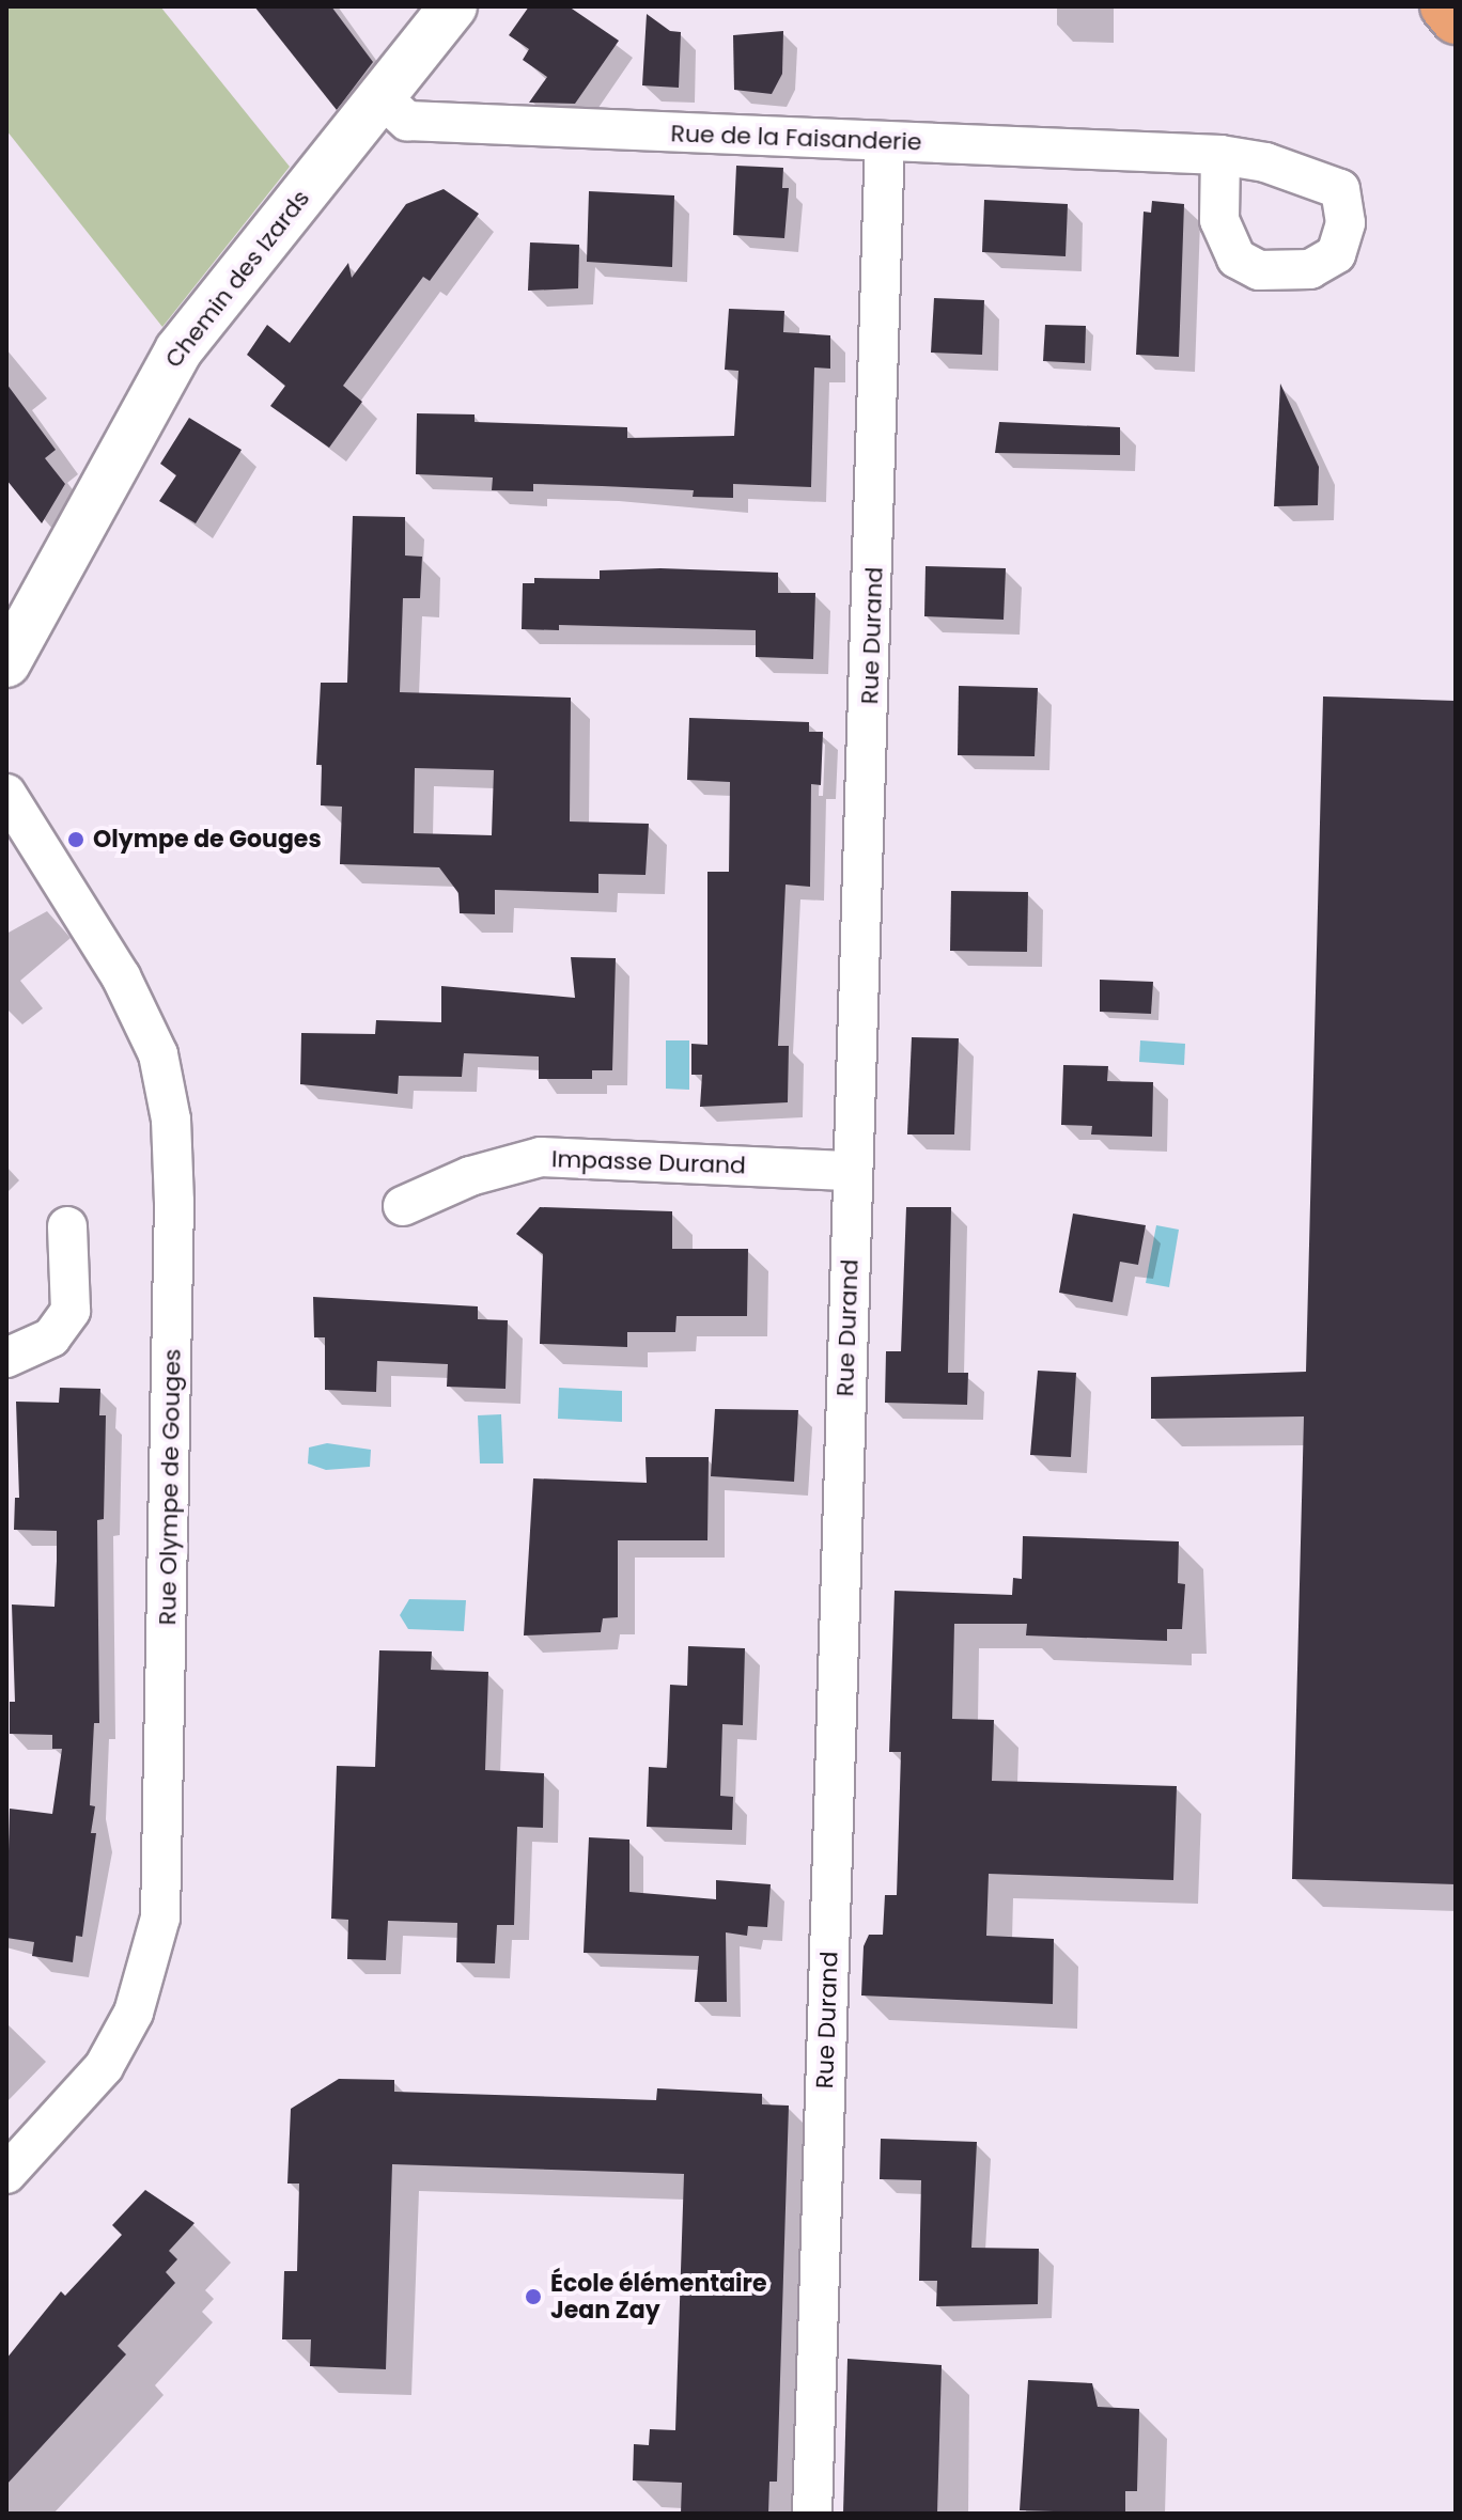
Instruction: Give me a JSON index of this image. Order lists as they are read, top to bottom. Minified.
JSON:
{"streets":{"street":["Rue de la Faisanderie","Chemin des Izards","Rue Durand","Impasse Durand","Rue Olympe de Gouges"]},"crossings":[["Rue de la Faisanderie","Chemin des Izards"],["Rue de la Faisanderie","Rue Durand"],["Rue Durand","Impasse Durand"]],"places":["Olympe de Gouges","École élémentaire Jean Zay"]}
